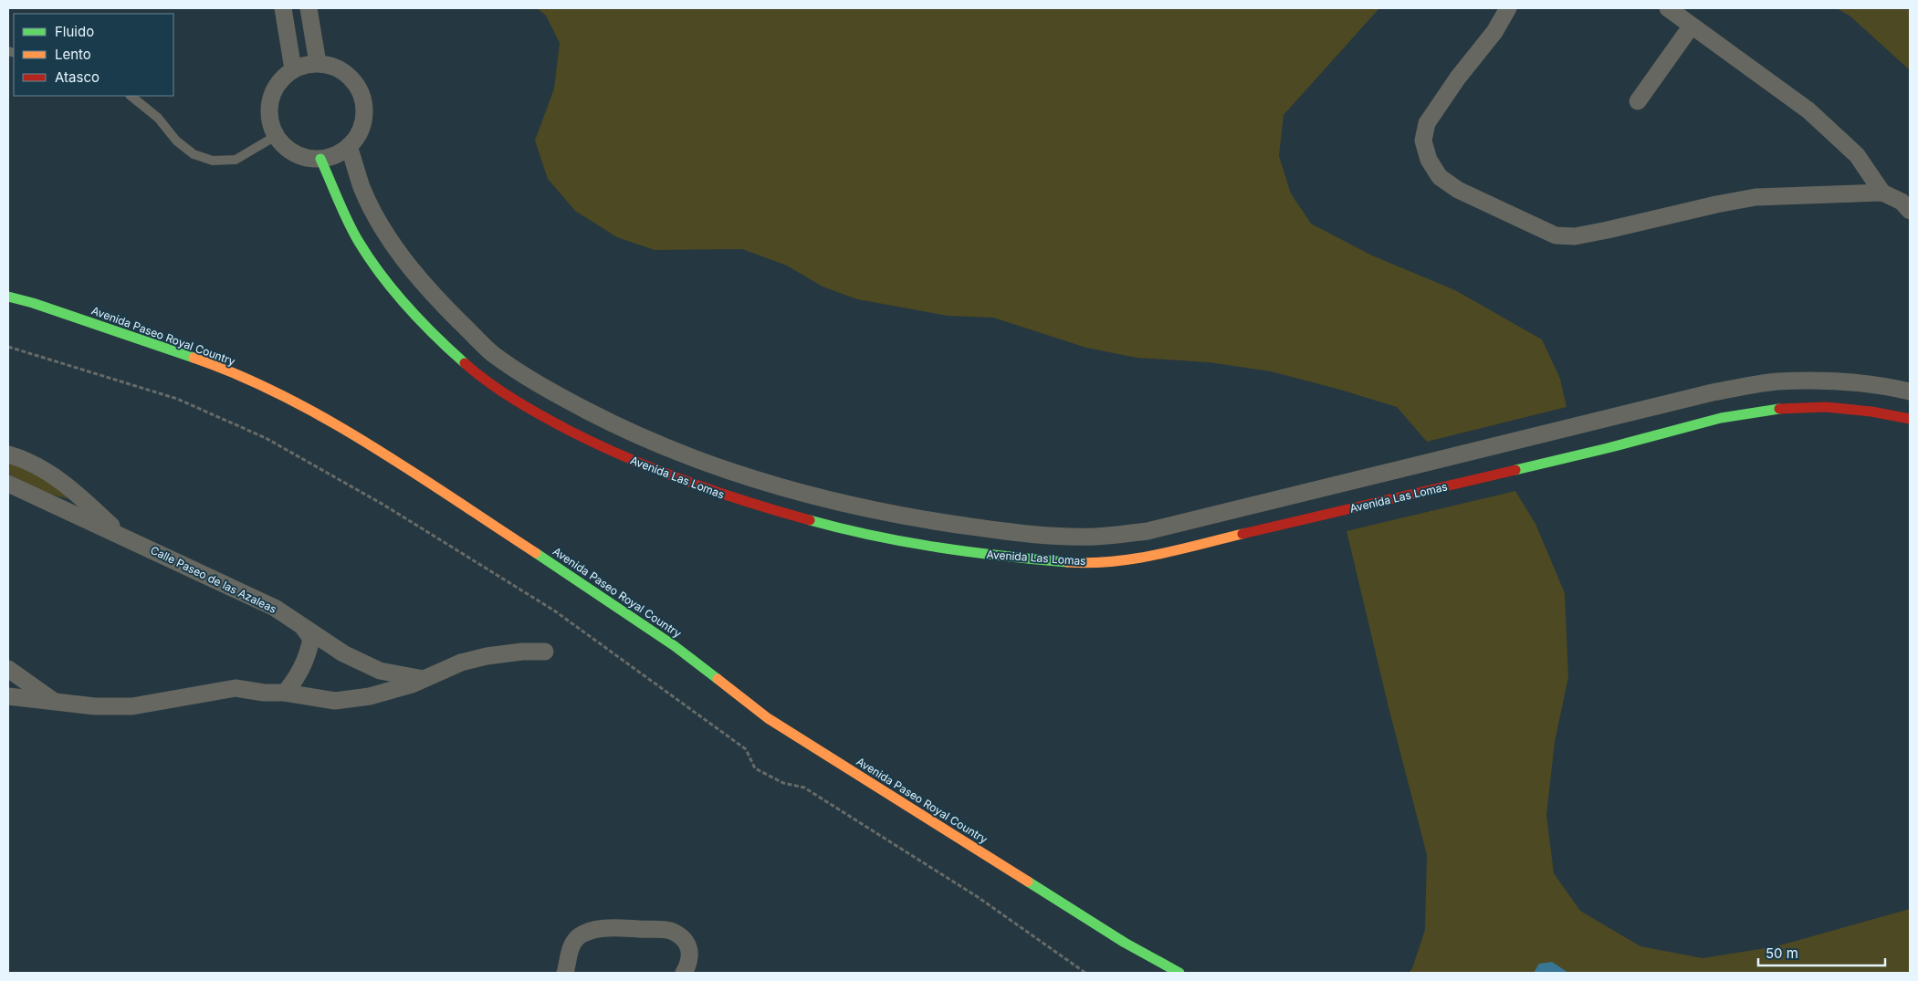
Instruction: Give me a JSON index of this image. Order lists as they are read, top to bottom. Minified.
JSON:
{"streets":{"street":["Avenida Paseo Royal Country","Avenida Las Lomas","Calle Paseo de las Azaleas"]},"legend":["Fluido","Lento","Atasco"],"scale_bar":"50 m"}
